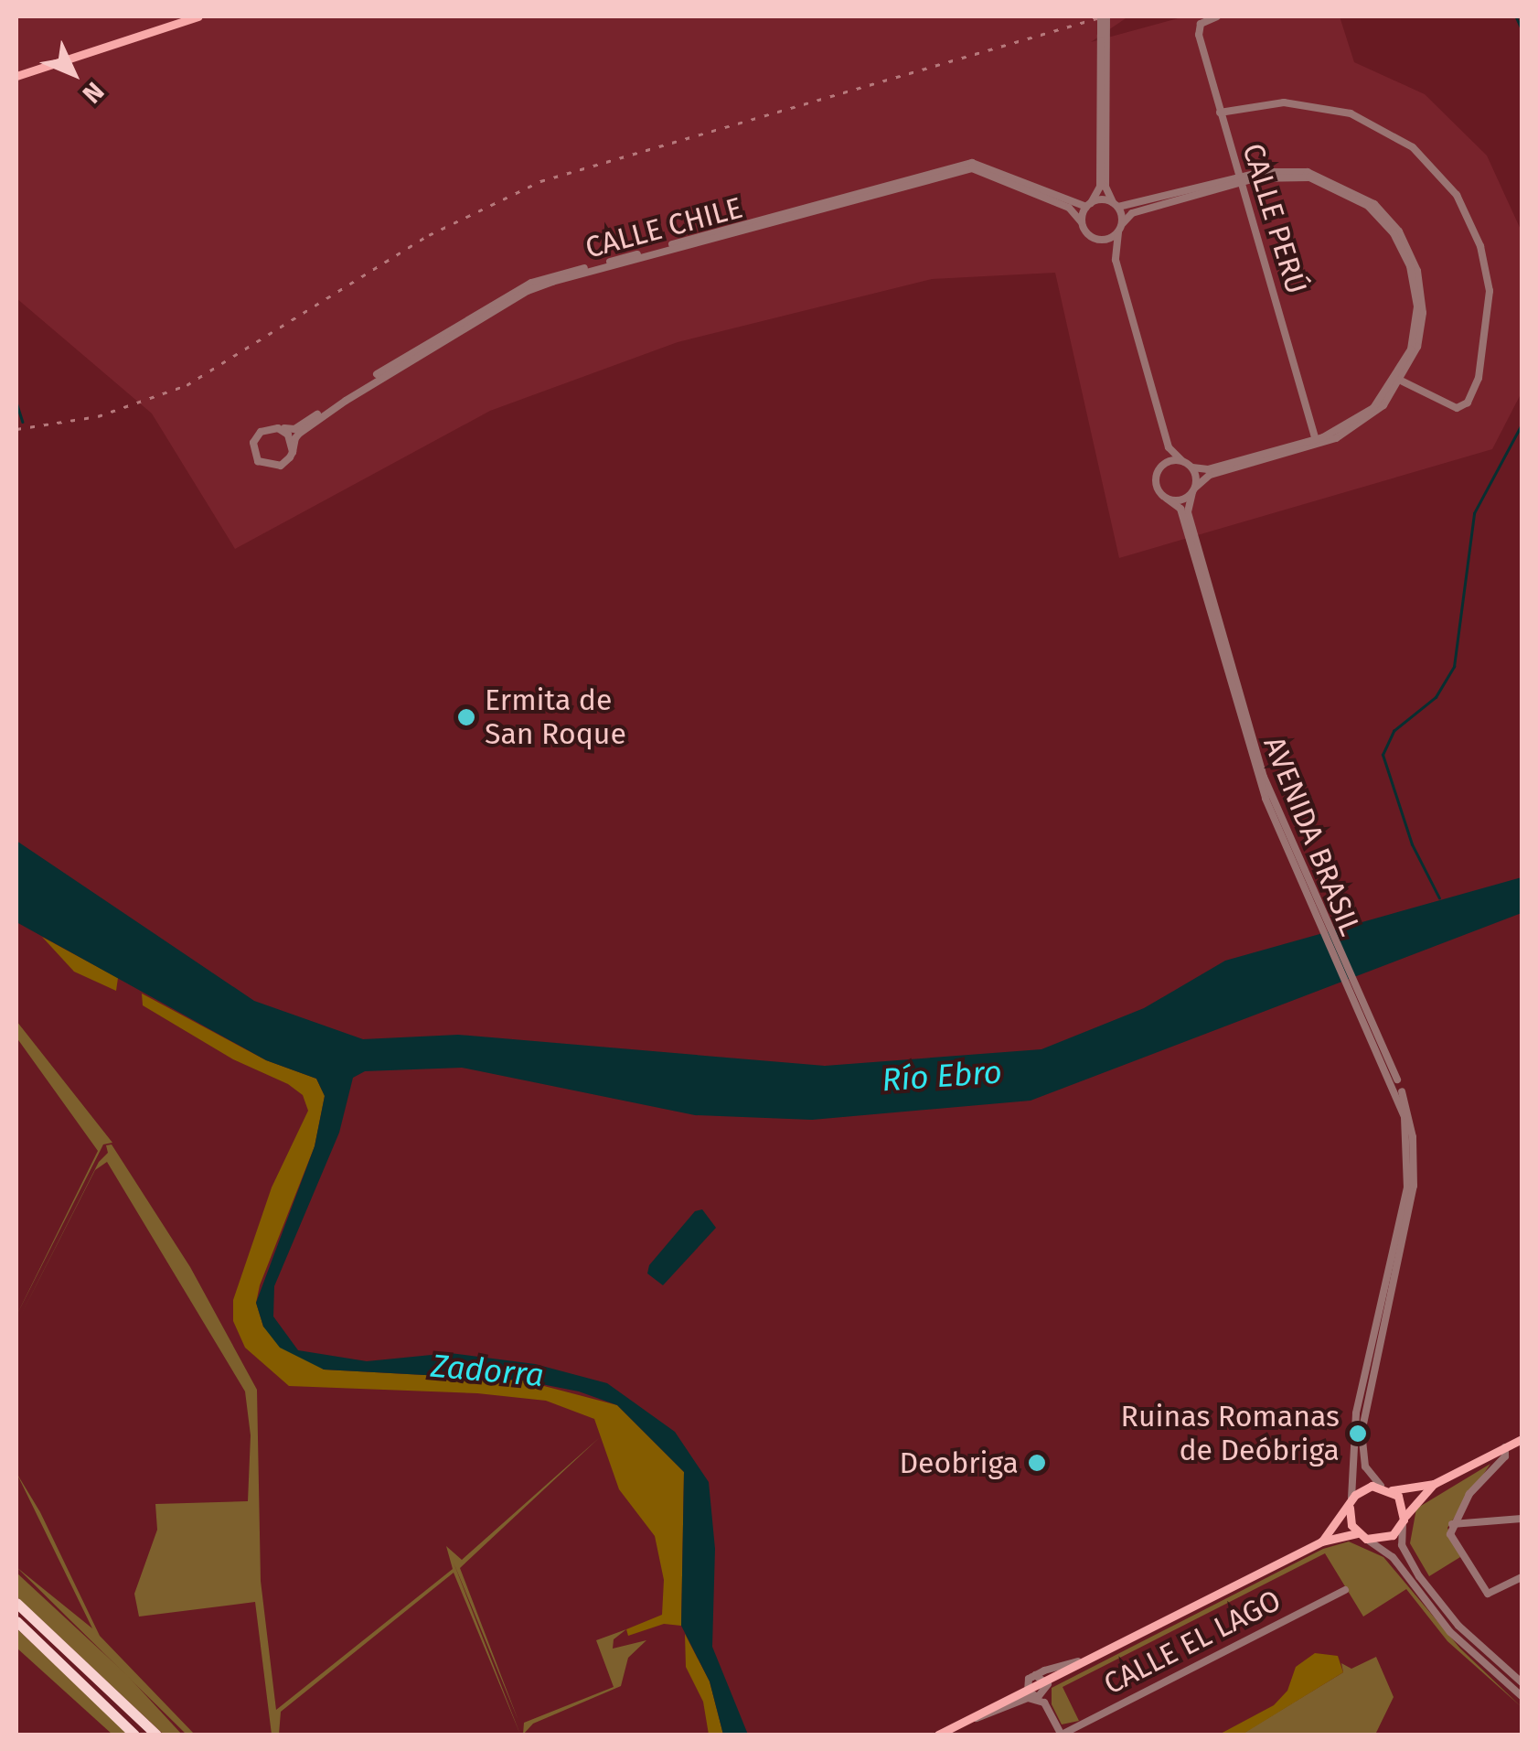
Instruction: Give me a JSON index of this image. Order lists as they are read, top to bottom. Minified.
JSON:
{"streets":{"street":["CALLE PERÚ","CALLE CHILE","AVENIDA BRASIL","CALLE EL LAGO"]},"water":["Río Ebro","Zadorra"],"places":["Ermita de San Roque","Ruinas Romanas de Deóbriga","Deobriga"],"north":"bottom right"}
